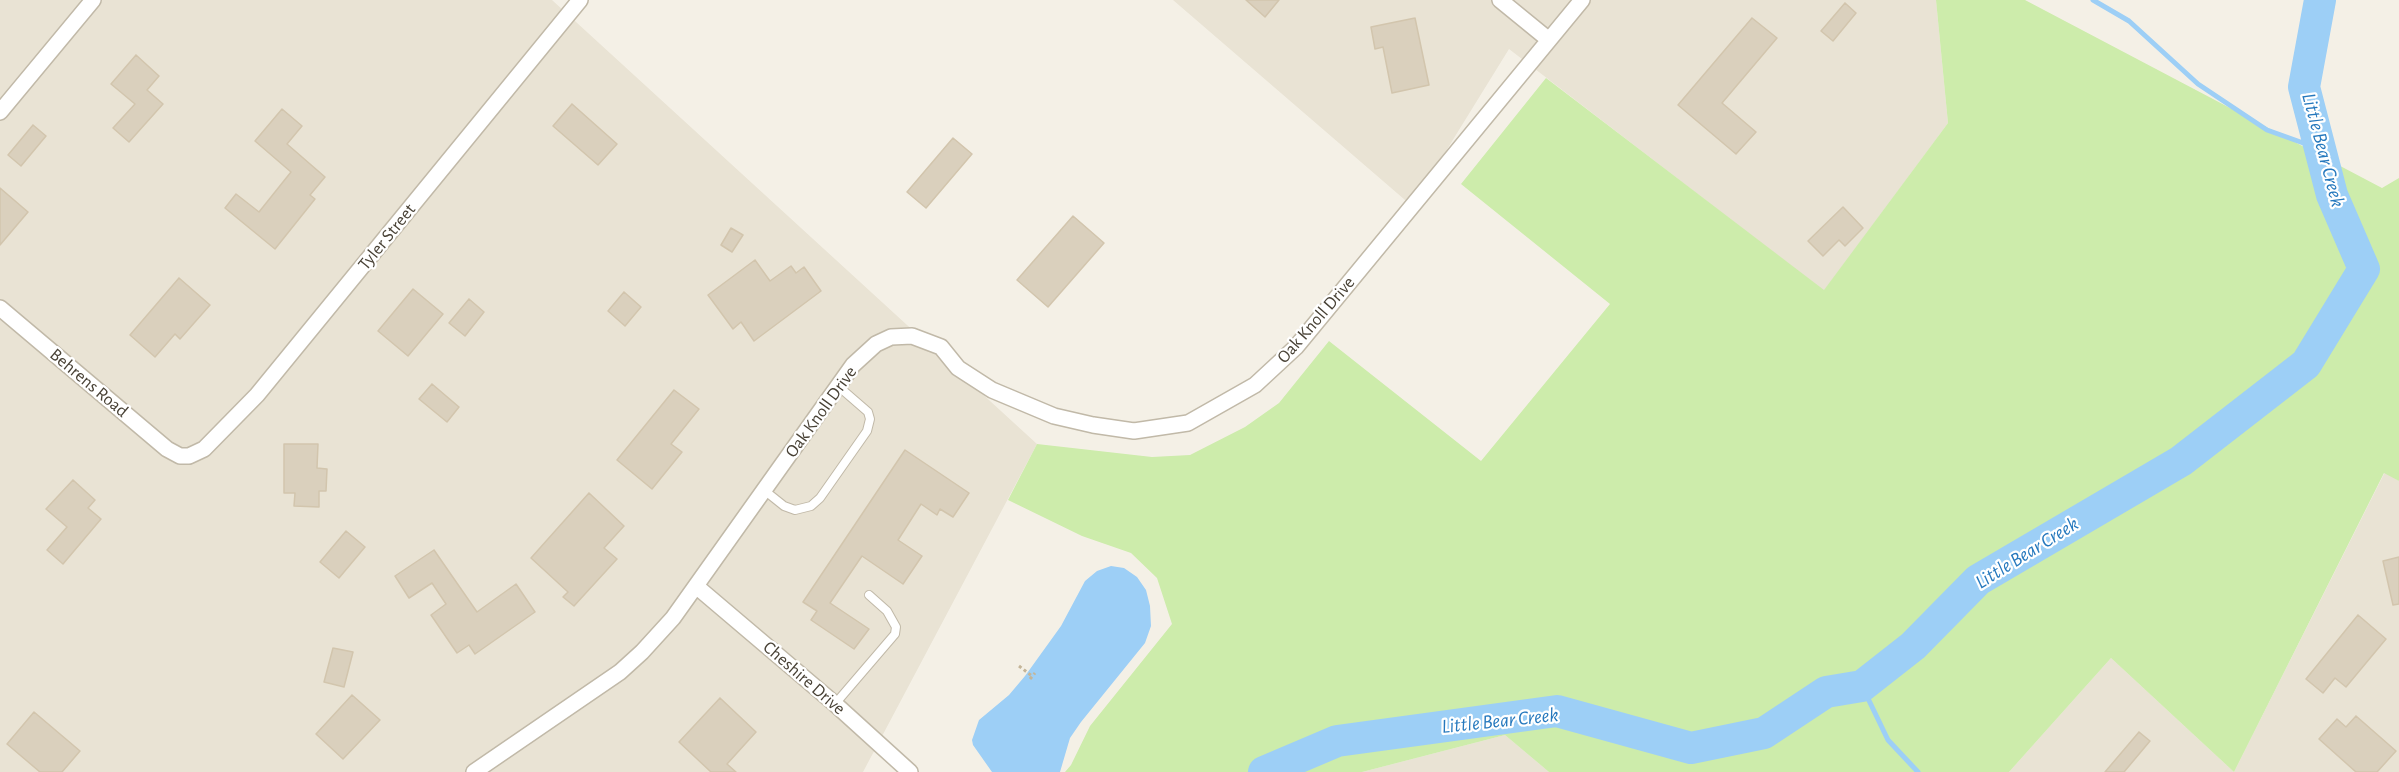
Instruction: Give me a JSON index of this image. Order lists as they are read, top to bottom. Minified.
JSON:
{"streets":{"street":["Tyler Street","Oak Knoll Drive","Behrens Road","Cheshire Drive"]},"crossings":[["Tyler Street","Behrens Road"],["Oak Knoll Drive","Cheshire Drive"]],"water":["Little Bear Creek"]}
